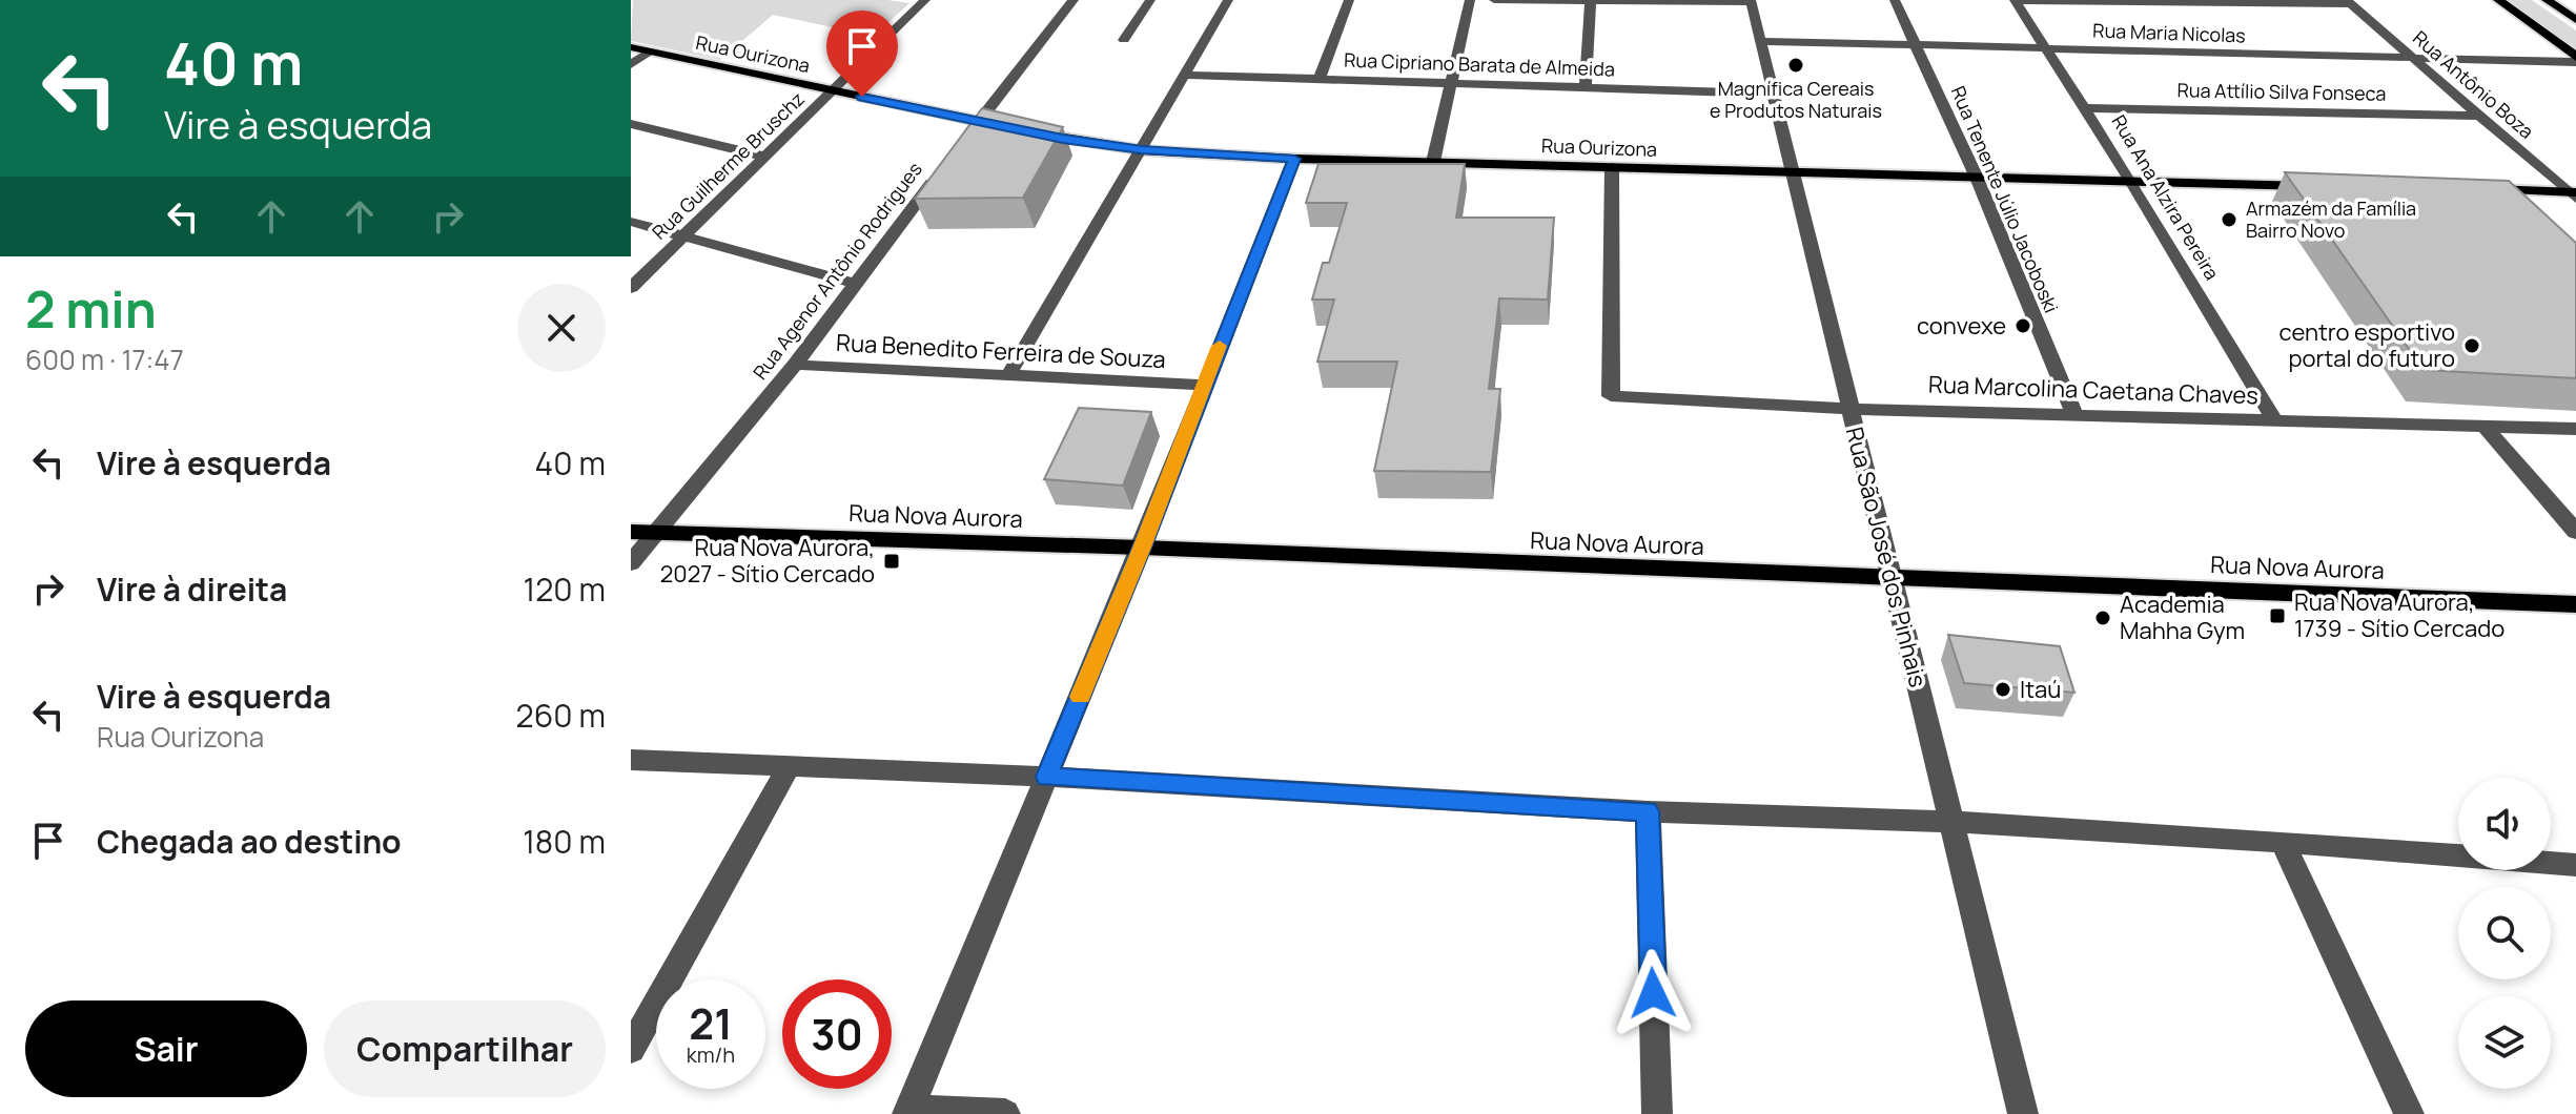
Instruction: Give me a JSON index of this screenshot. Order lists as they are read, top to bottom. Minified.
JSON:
{"streets":{"main road":["Rua Ourizona","Rua Nova Aurora"],"street":["Rua Maria Nicolas","Rua Cipriano Barata de Almeida","Rua Antônio Boza","Rua Attílio Silva Fonseca","Rua Guilherme Bruschz","Rua Ana Alzira Pereira","Rua Tenente Júlio Jacoboski","Rua Agenor Antônio Rodrigues","Rua Benedito Ferreira de Souza","Rua Marcolina Caetana Chaves","Rua São José dos Pinhais"]},"crossings":[["Rua Maria Nicolas","Rua Antônio Boza"],["Rua Maria Nicolas","Rua Ana Alzira Pereira"],["Rua Maria Nicolas","Rua Tenente Júlio Jacoboski"],["Rua Maria Nicolas","Rua São José dos Pinhais"],["Rua Ourizona","Rua Guilherme Bruschz"],["Rua Ourizona","Rua Ana Alzira Pereira"],["Rua Ourizona","Rua Tenente Júlio Jacoboski"],["Rua Ourizona","Rua Marcolina Caetana Chaves"],["Rua Ourizona","Rua São José dos Pinhais"],["Rua Cipriano Barata de Almeida","Rua São José dos Pinhais"],["Rua Antônio Boza","Rua Attílio Silva Fonseca"],["Rua Attílio Silva Fonseca","Rua Ana Alzira Pereira"],["Rua Ana Alzira Pereira","Rua Marcolina Caetana Chaves"],["Rua Tenente Júlio Jacoboski","Rua Marcolina Caetana Chaves"],["Rua Agenor Antônio Rodrigues","Rua Benedito Ferreira de Souza"],["Rua Agenor Antônio Rodrigues","Rua Nova Aurora"],["Rua Marcolina Caetana Chaves","Rua São José dos Pinhais"],["Rua Nova Aurora","Rua São José dos Pinhais"]],"places":{"other":["Magnífica Cereais e Produtos Naturais","Armazém da Família Bairro Novo","convexe","centro esportivo portal do futuro","Academia Mahha Gym","Itaú"],"transit":["Rua Nova Aurora, 2027 - Sítio Cercado","Rua Nova Aurora, 1739 - Sítio Cercado"]},"page":{"turn":["40 m","Vire à esquerda"],"heading":["2 min","600 m · 17:47"],"list":[{"name":"Vire à esquerda","value":"40 m"},{"name":"Vire à direita","value":"120 m"},{"name":"Vire à esquerda","note":"Rua Ourizona","value":"260 m"},{"name":"Chegada ao destino","value":"180 m"}],"speed":"21 km/h","limit":"30","buttons":["Sair","Compartilhar"]}}
